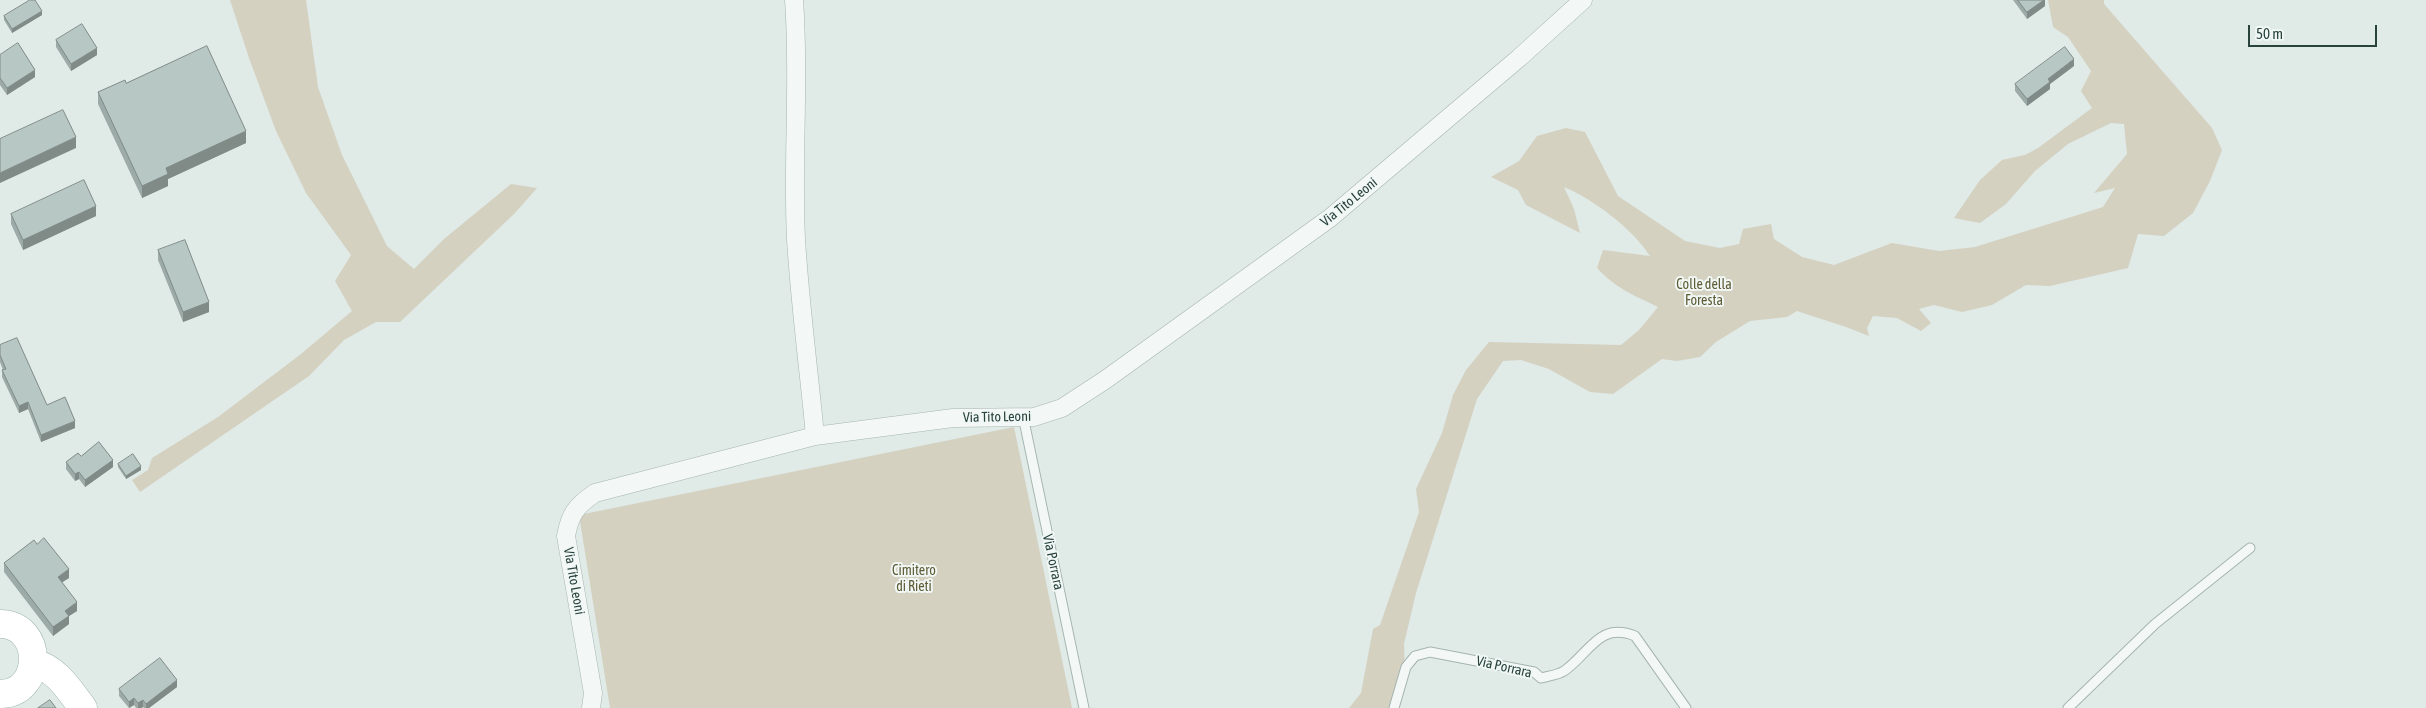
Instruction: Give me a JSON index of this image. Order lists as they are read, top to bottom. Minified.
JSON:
{"streets":{"street":["Via Tito Leoni"],"lane":["Via Porrara"]},"crossings":[["Via Tito Leoni","Via Porrara"]],"parks":["Colle della Foresta","Cimitero di Rieti"],"scale_bar":"50 m"}
